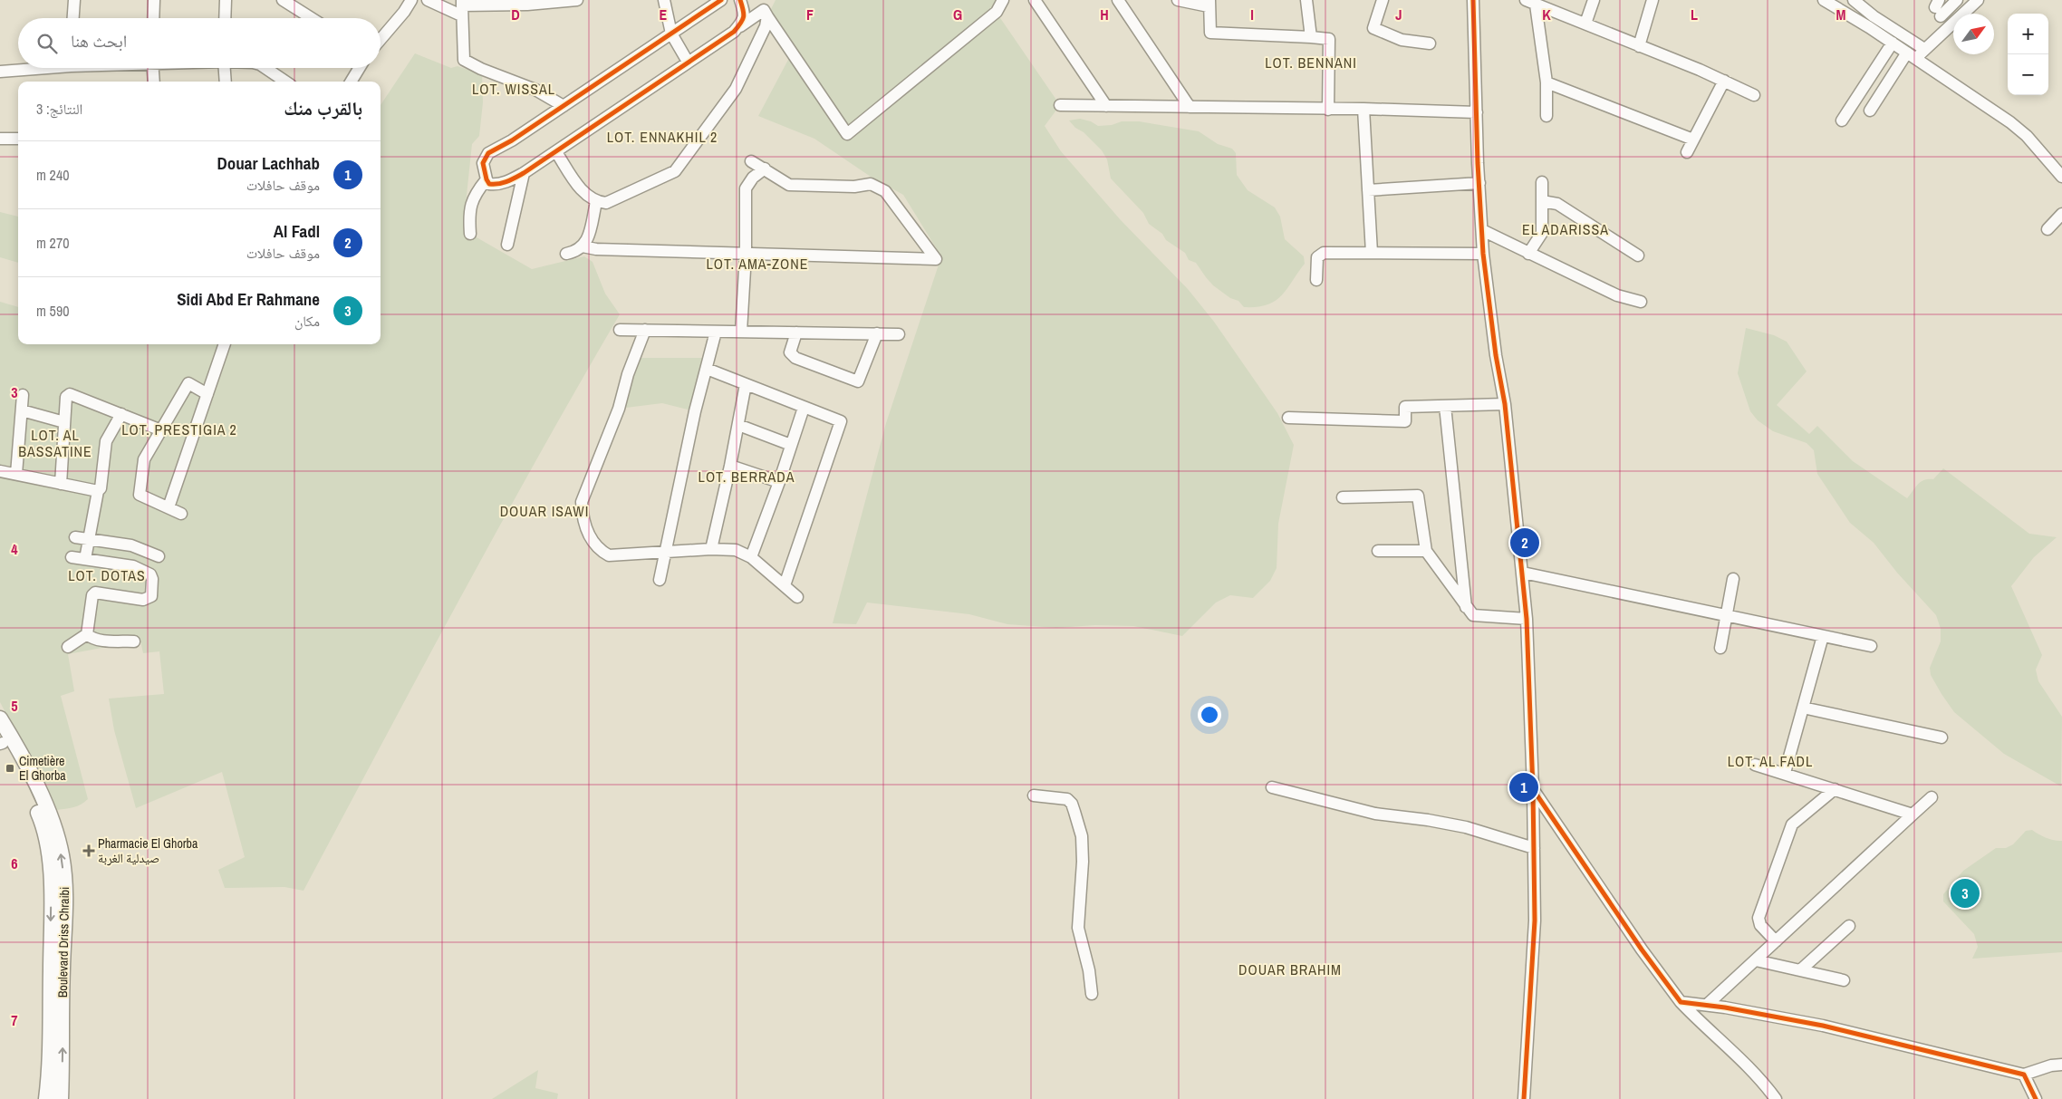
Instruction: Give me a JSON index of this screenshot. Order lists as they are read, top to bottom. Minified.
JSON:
{"streets":{"main road":["Boulevard Driss Chraibi"]},"districts":["LOT. BENNANI","LOT. WISSAL","LOT. ENNAKHIL 2","EL ADARISSA","LOT. AMA-ZONE","LOT. PRESTIGIA 2","LOT. AL BASSATINE","LOT. BERRADA","DOUAR ISAWI","LOT. DOTAS","LOT. AL FADL","DOUAR BRAHIM"],"places":{"transit":["Cimetière El Ghorba"],"health":["Pharmacie El Ghorba صيدلية الغربة"]},"north":"top right","page":{"map_buttons":["+","−"],"search":"ابحث هنا","heading":["بالقرب منك","النتائج: 3"],"list":[{"mark":"1","name":"Douar Lachhab","note":"موقف حافلات","value":"240 m"},{"mark":"2","name":"Al Fadl","note":"موقف حافلات","value":"270 m"},{"mark":"3","name":"Sidi Abd Er Rahmane","note":"مكان","value":"590 m"}],"pins":["2","1","3"]},"grid":{"columns":["D","E","F","G","H","I","J","K","L","M"],"rows":["3","4","5","6","7"]}}
